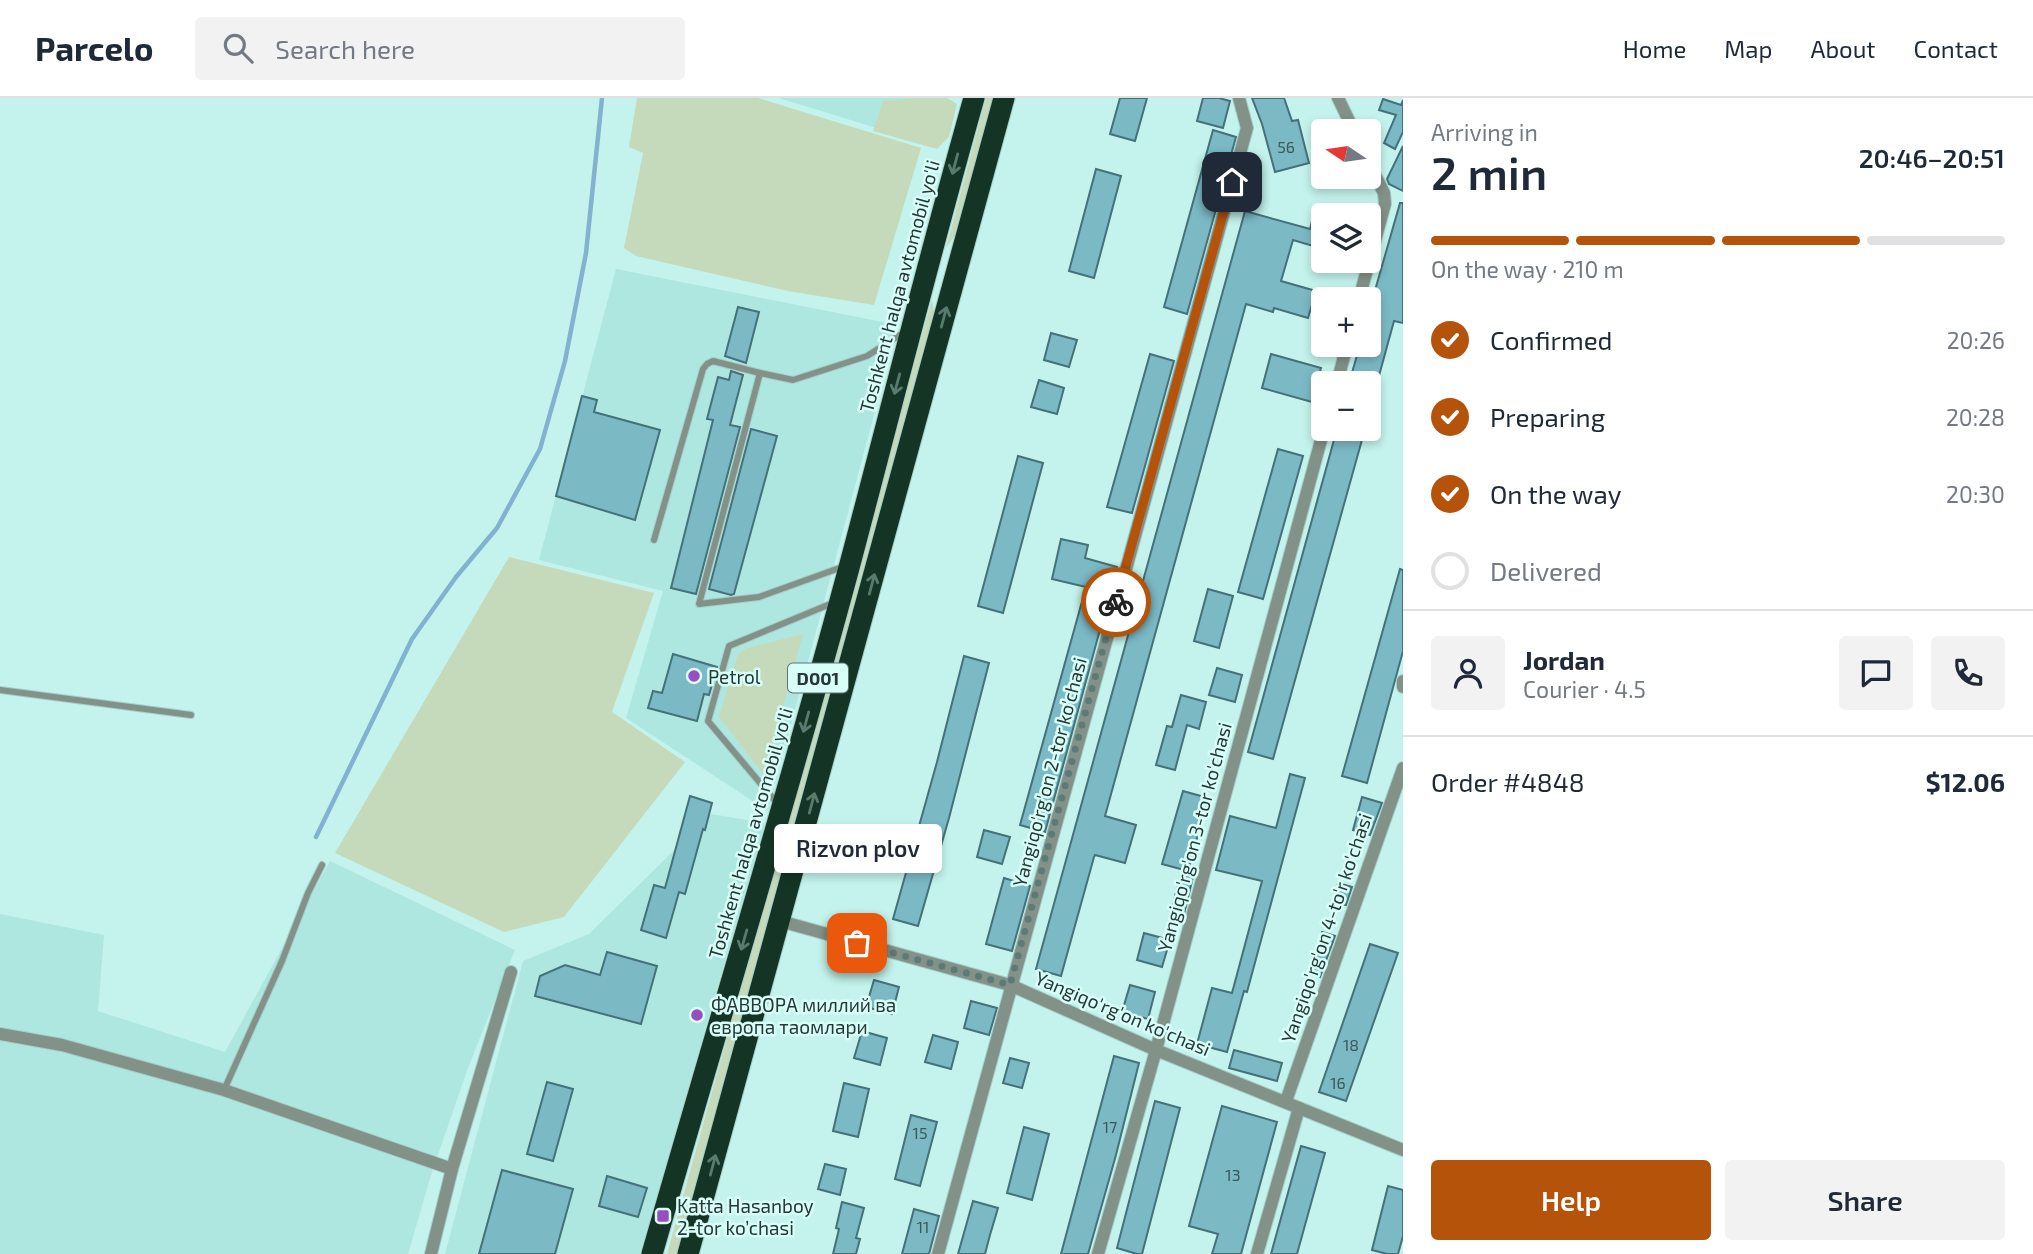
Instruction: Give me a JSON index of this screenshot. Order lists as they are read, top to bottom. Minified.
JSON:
{"streets":{"highway":["Toshkent halqa avtomobil yo'li","D001"],"street":["Yangiqo'rg'on 2-tor ko'chasi","Yangiqo'rg'on 3-tor ko'chasi","Yangiqo'rg'on 4-to'r ko'chasi","Yangiqo'rg'on ko'chasi"]},"crossings":[["D001","Yangiqo'rg'on ko'chasi"],["Yangiqo'rg'on 2-tor ko'chasi","Yangiqo'rg'on ko'chasi"],["Yangiqo'rg'on 3-tor ko'chasi","Yangiqo'rg'on ko'chasi"],["Yangiqo'rg'on 4-to'r ko'chasi","Yangiqo'rg'on ko'chasi"]],"places":{"other":["Petrol","Rizvon plov","ФАВВОРА миллий ва европа таомлари"],"transit":["Katta Hasanboy 2-tor ko’chasi"]},"house_numbers":["56","18","16","17","15","13","11"],"north":"left","page":{"header":"Parcelo","search":"Search here","nav":["Home","Map","About","Contact"],"heading":["2 min","Arriving in","20:46–20:51"],"panel":["Jordan","Courier · 4.5","Order #4848","$12.06"],"map_buttons":["+","−"],"bar":"On the way · 210 m","list":[["Confirmed","20:26"],["Preparing","20:28"],["On the way","20:30"],"Delivered"],"bubble":"Rizvon plov","buttons":["Help","Share"]}}
